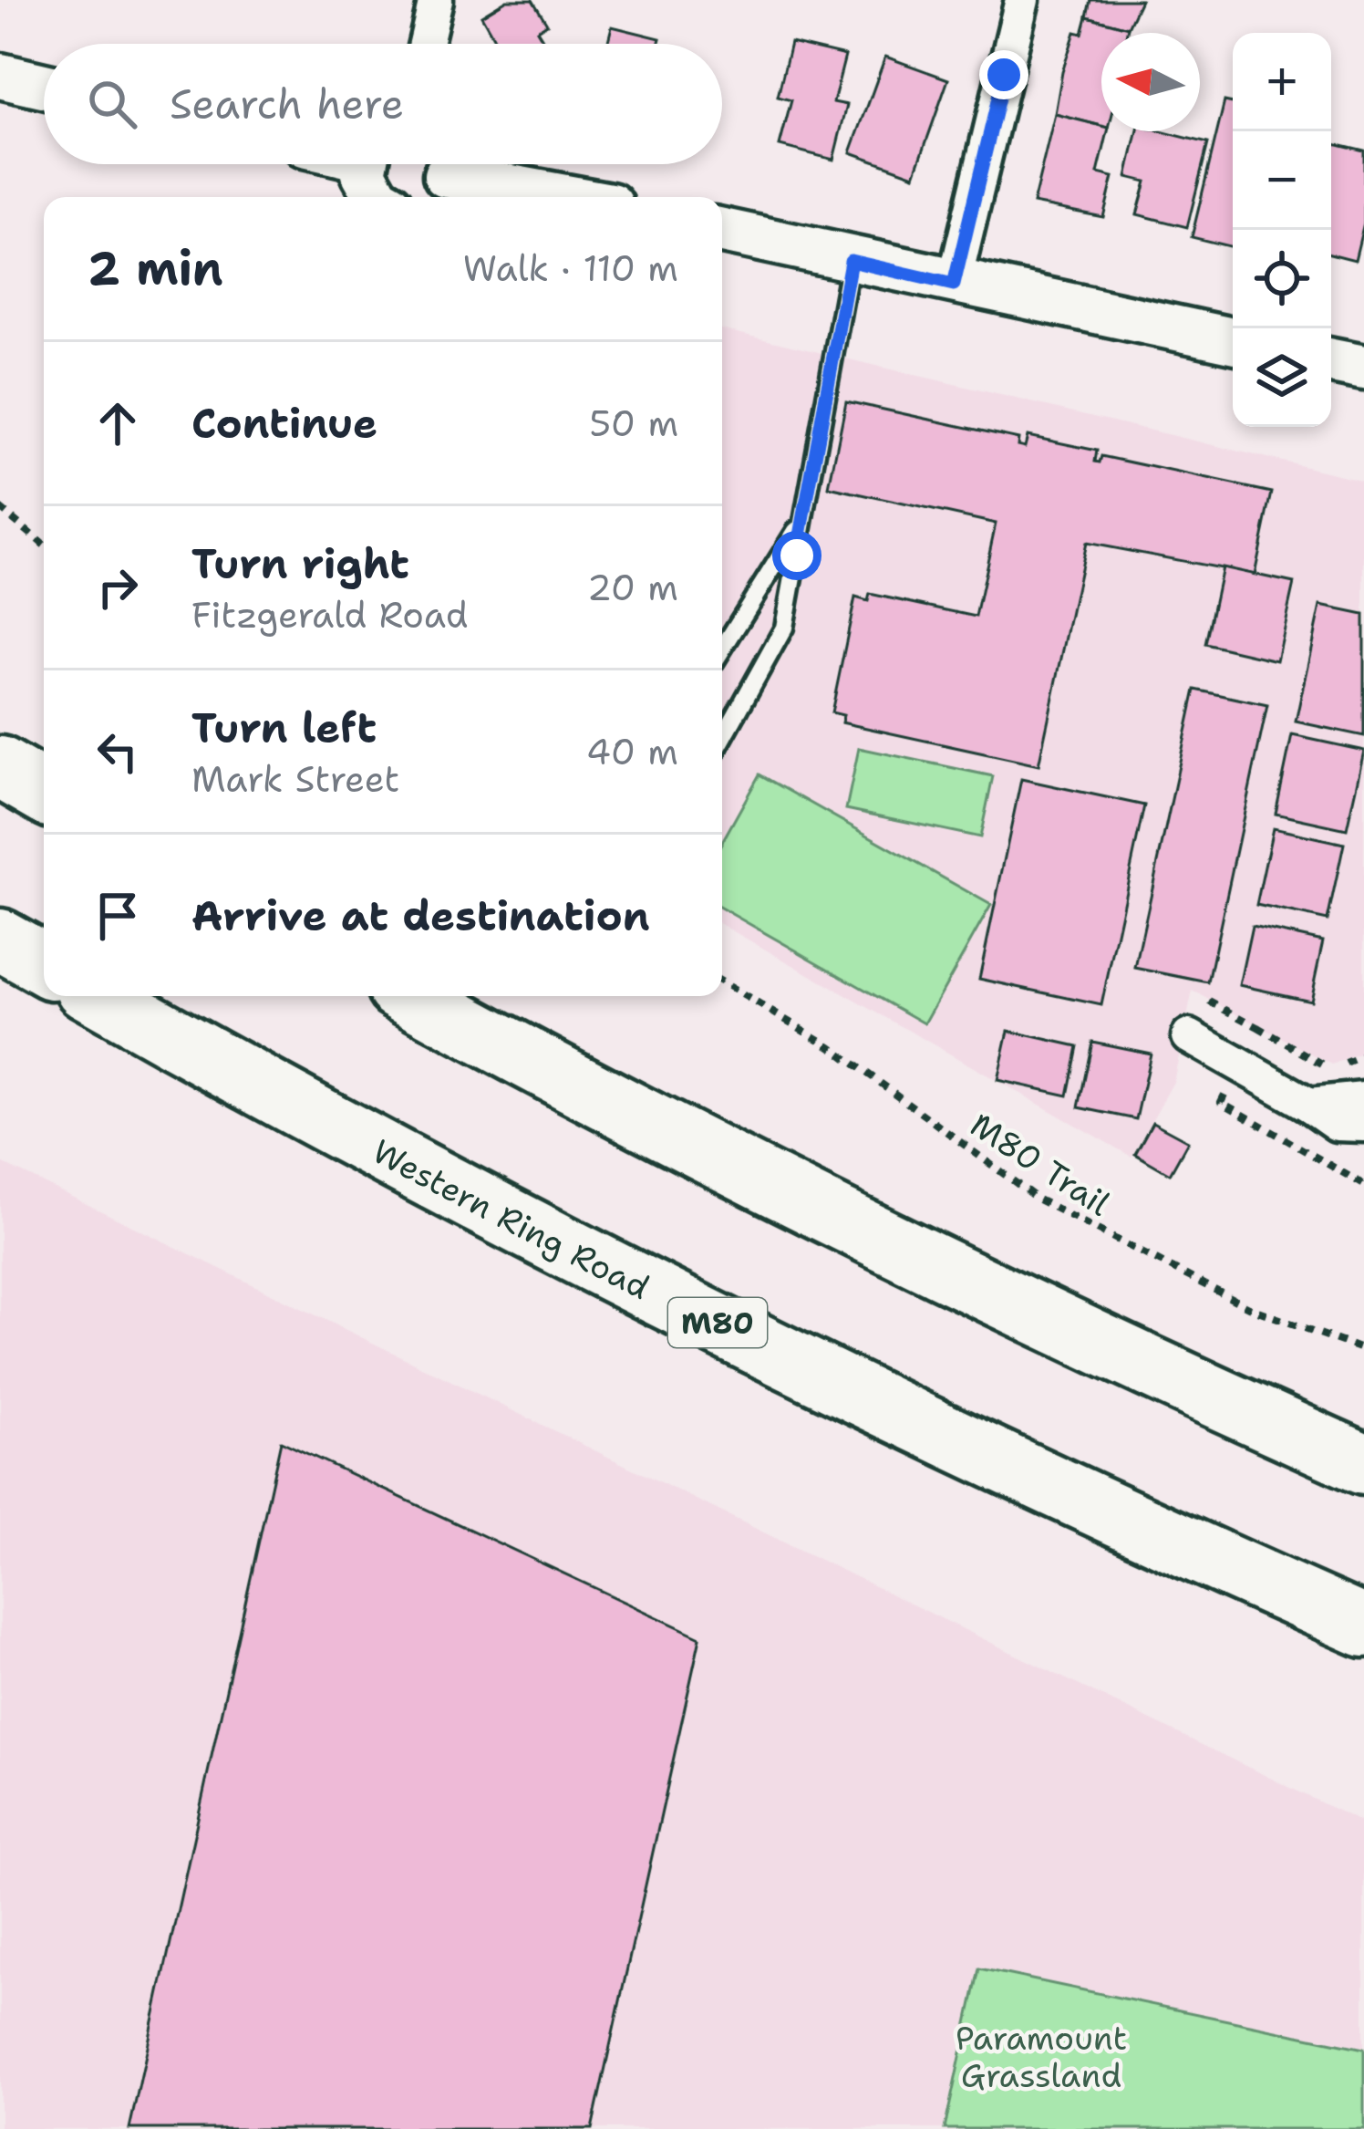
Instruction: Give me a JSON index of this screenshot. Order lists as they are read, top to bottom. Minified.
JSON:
{"streets":{"highway":["Western Ring Road","M80"],"path":["M80 Trail"]},"parks":["Paramount Grassland"],"north":"left","page":{"map_buttons":["+","−"],"search":"Search here","heading":["2 min","Walk · 110 m"],"list":[["Continue","50 m"],["Turn right","Fitzgerald Road","20 m"],["Turn left","Mark Street","40 m"],"Arrive at destination"]}}
